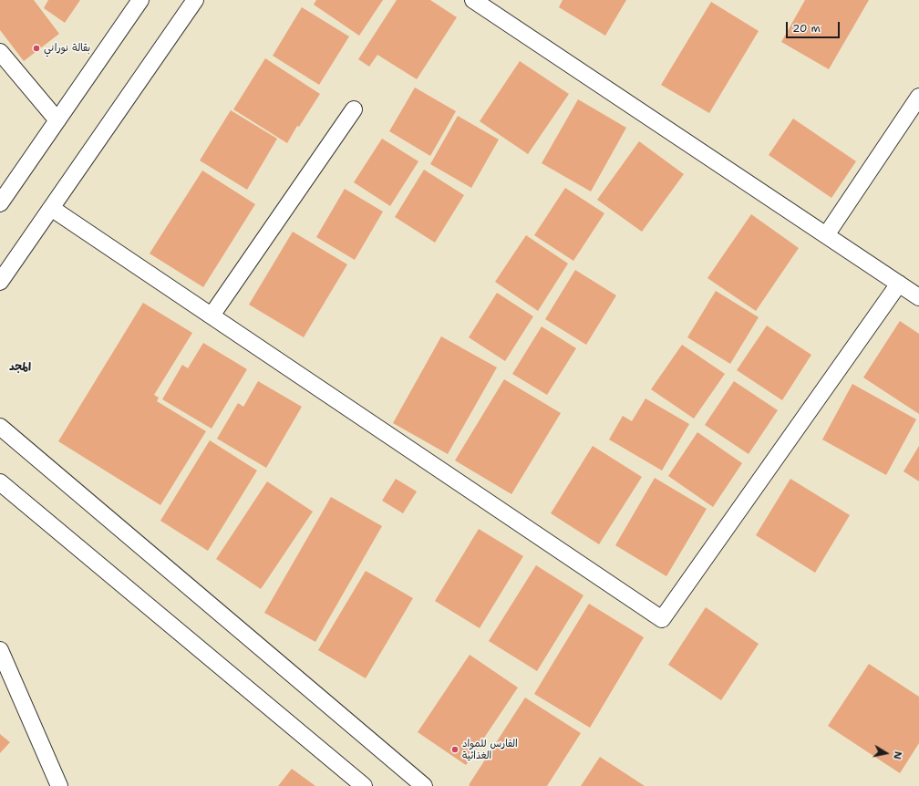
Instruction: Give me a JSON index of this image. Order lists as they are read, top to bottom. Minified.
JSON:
{"districts":["المجد"],"places":["بقالة نوراني","الفارس للمواد الغذائية"],"scale_bar":"20 m","north":"right"}
